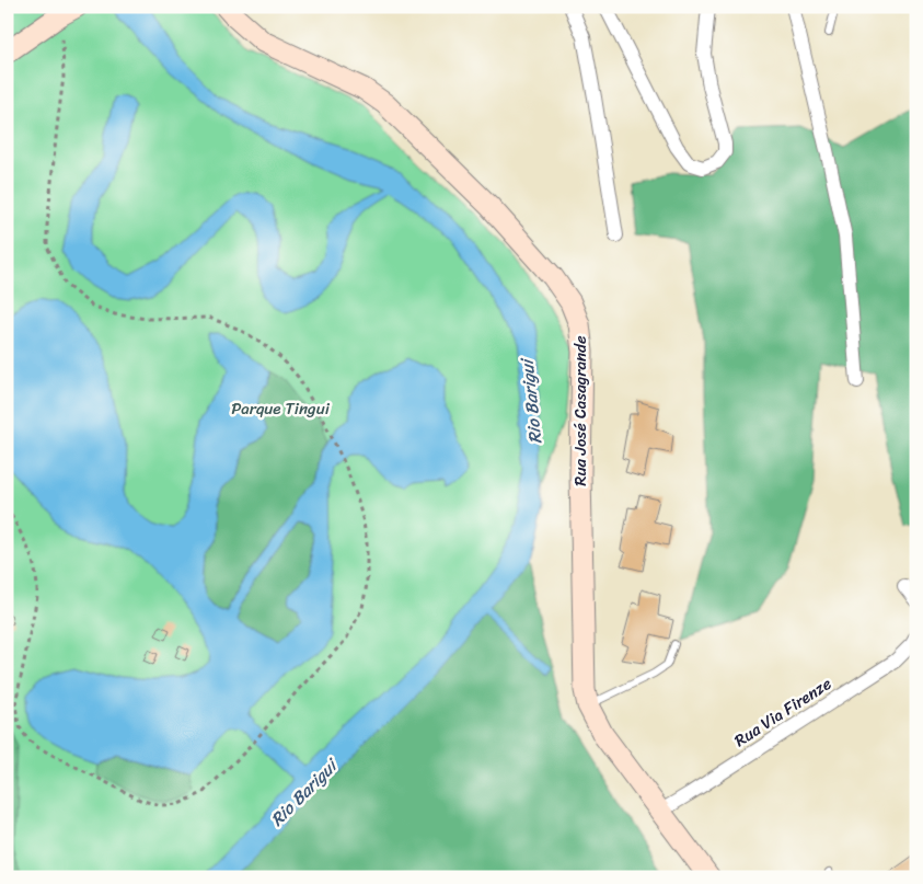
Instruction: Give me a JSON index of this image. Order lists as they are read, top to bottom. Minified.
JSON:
{"streets":{"street":["Rua José Casagrande","Rua Via Firenze"]},"crossings":[["Rua José Casagrande","Rua Via Firenze"]],"water":["Rio Barigui"],"parks":["Parque Tingui"]}
